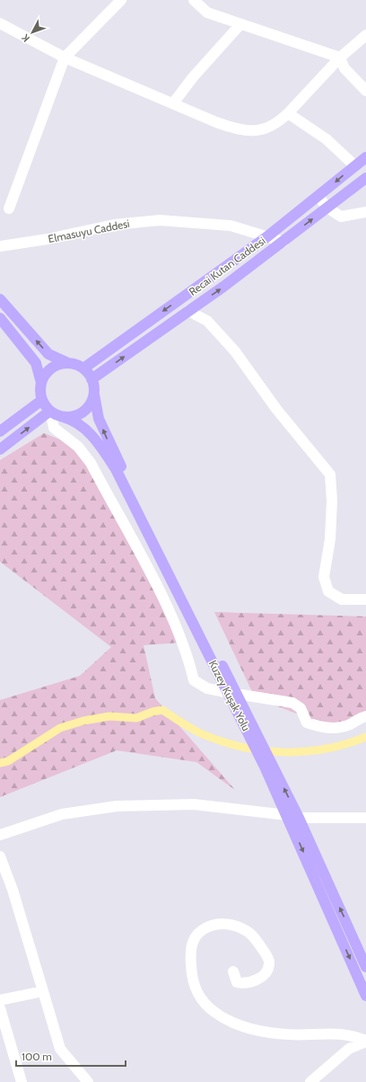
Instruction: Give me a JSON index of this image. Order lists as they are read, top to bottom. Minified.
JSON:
{"streets":{"main road":["Recai Kutan Caddesi","Kuzey Kuşak Yolu"],"street":["Elmasuyu Caddesi"]},"crossings":[["Elmasuyu Caddesi","Recai Kutan Caddesi"],["Recai Kutan Caddesi","Kuzey Kuşak Yolu"]],"scale_bar":"100 m","north":"bottom left"}
